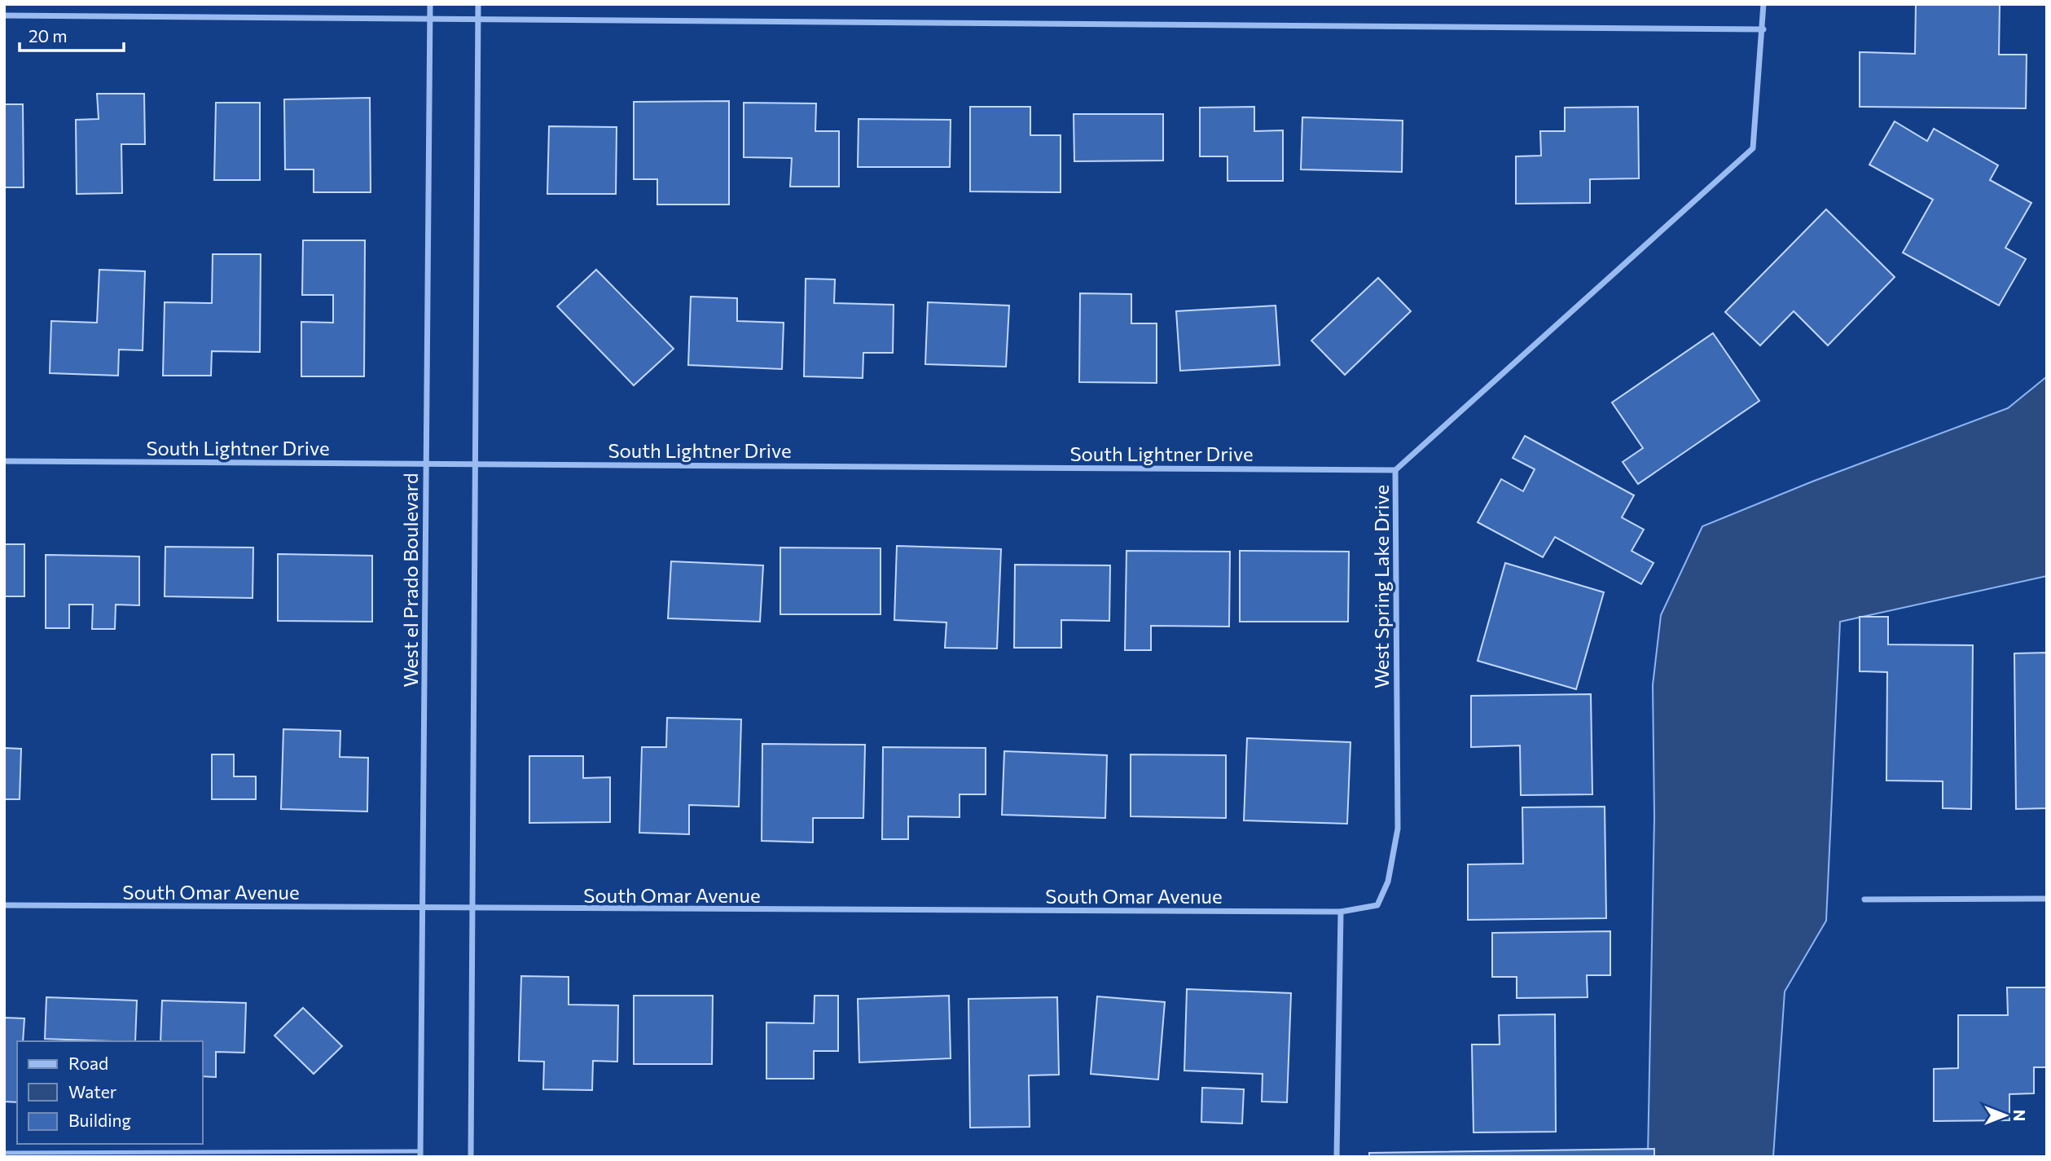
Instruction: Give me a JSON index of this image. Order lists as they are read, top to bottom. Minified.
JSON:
{"streets":{"street":["South Lightner Drive","West el Prado Boulevard","West Spring Lake Drive","South Omar Avenue"]},"crossings":[["South Lightner Drive","West el Prado Boulevard"],["South Lightner Drive","West Spring Lake Drive"],["West el Prado Boulevard","South Omar Avenue"],["West Spring Lake Drive","South Omar Avenue"]],"legend":["Road","Water","Building"],"scale_bar":"20 m","north":"right"}
